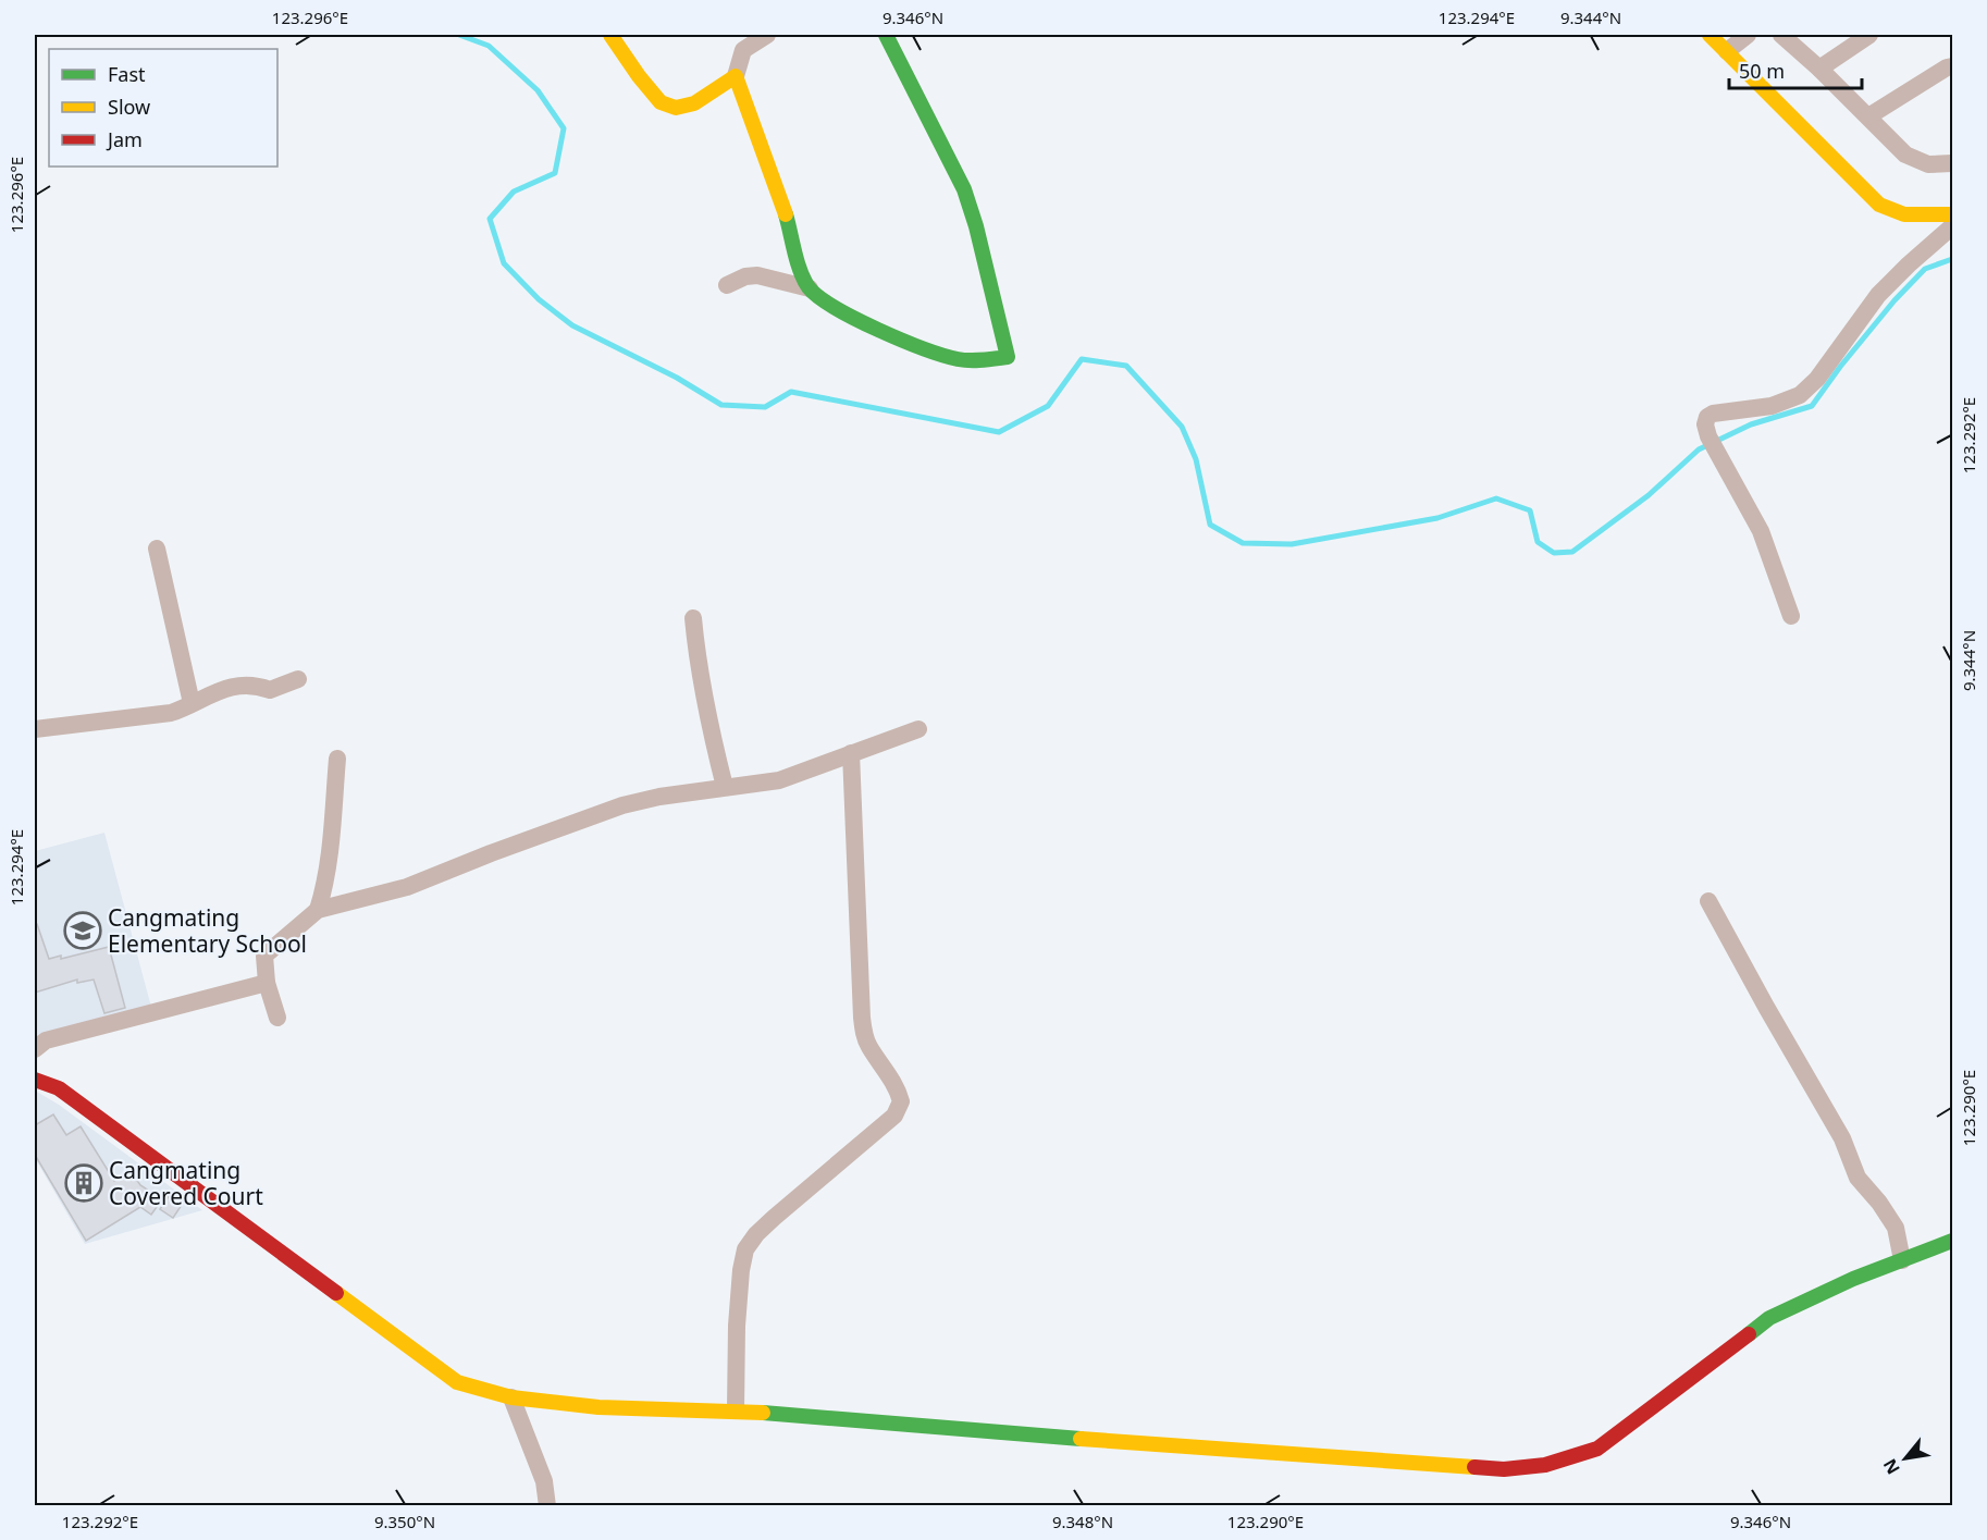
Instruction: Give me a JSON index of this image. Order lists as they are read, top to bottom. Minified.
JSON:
{"places":{"school or university":["Cangmating Elementary School"],"building":["Cangmating Covered Court"]},"legend":["Fast","Slow","Jam"],"scale_bar":"50 m","north":"bottom left","coordinates":["123.296°E","9.346°N","123.294°E","9.344°N","123.292°E","123.290°E","9.350°N","9.348°N"]}
